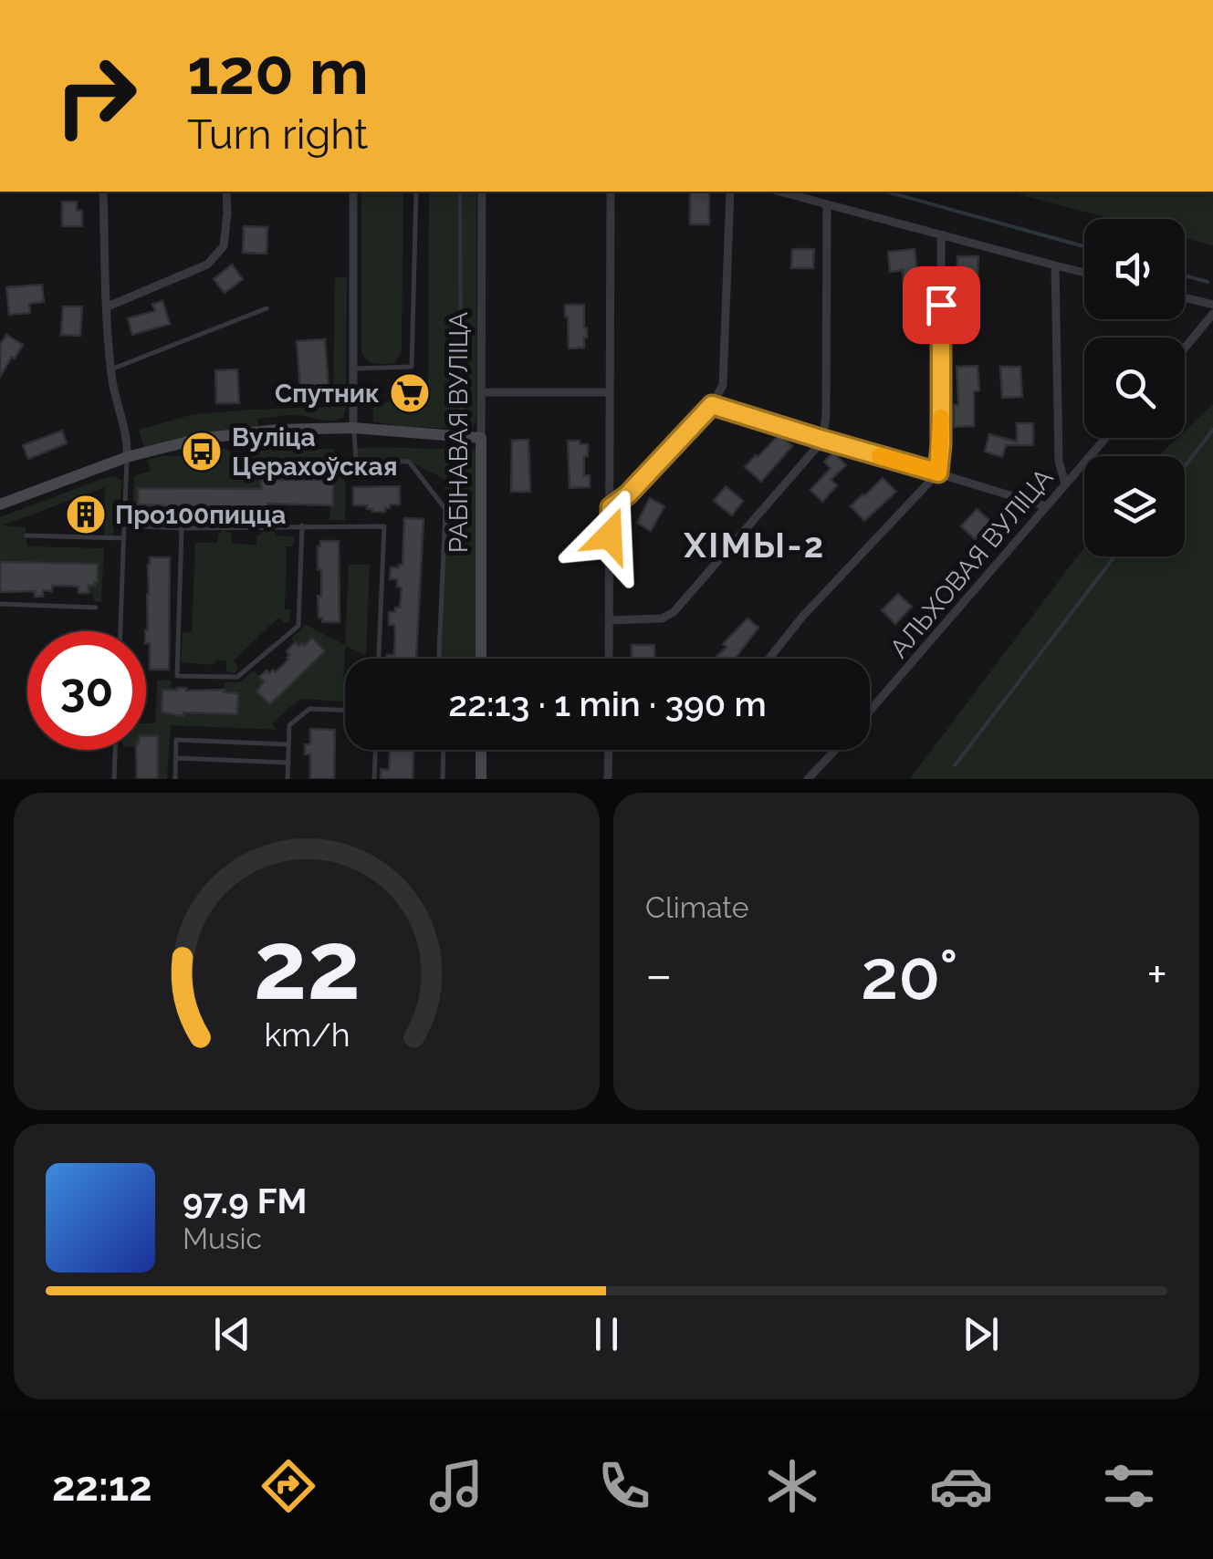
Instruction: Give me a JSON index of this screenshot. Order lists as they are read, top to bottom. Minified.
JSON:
{"streets":{"street":["РАБІНАВАЯ ВУЛІЦА","АЛЬХОВАЯ ВУЛІЦА"]},"districts":["ХІМЫ-2"],"places":{"supermarket":["Спутник"],"bus stop":["Вуліца Церахоўская"],"building":["Про100пицца"]},"page":{"turn":["120 m","Turn right"],"limit":"30","trip":"22:13 · 1 min · 390 m","tile":"Climate","heat":["−","20°","+"],"song":["97.9 FM","Music"],"tabs":"22:12","gauge":["22","km/h"]}}
